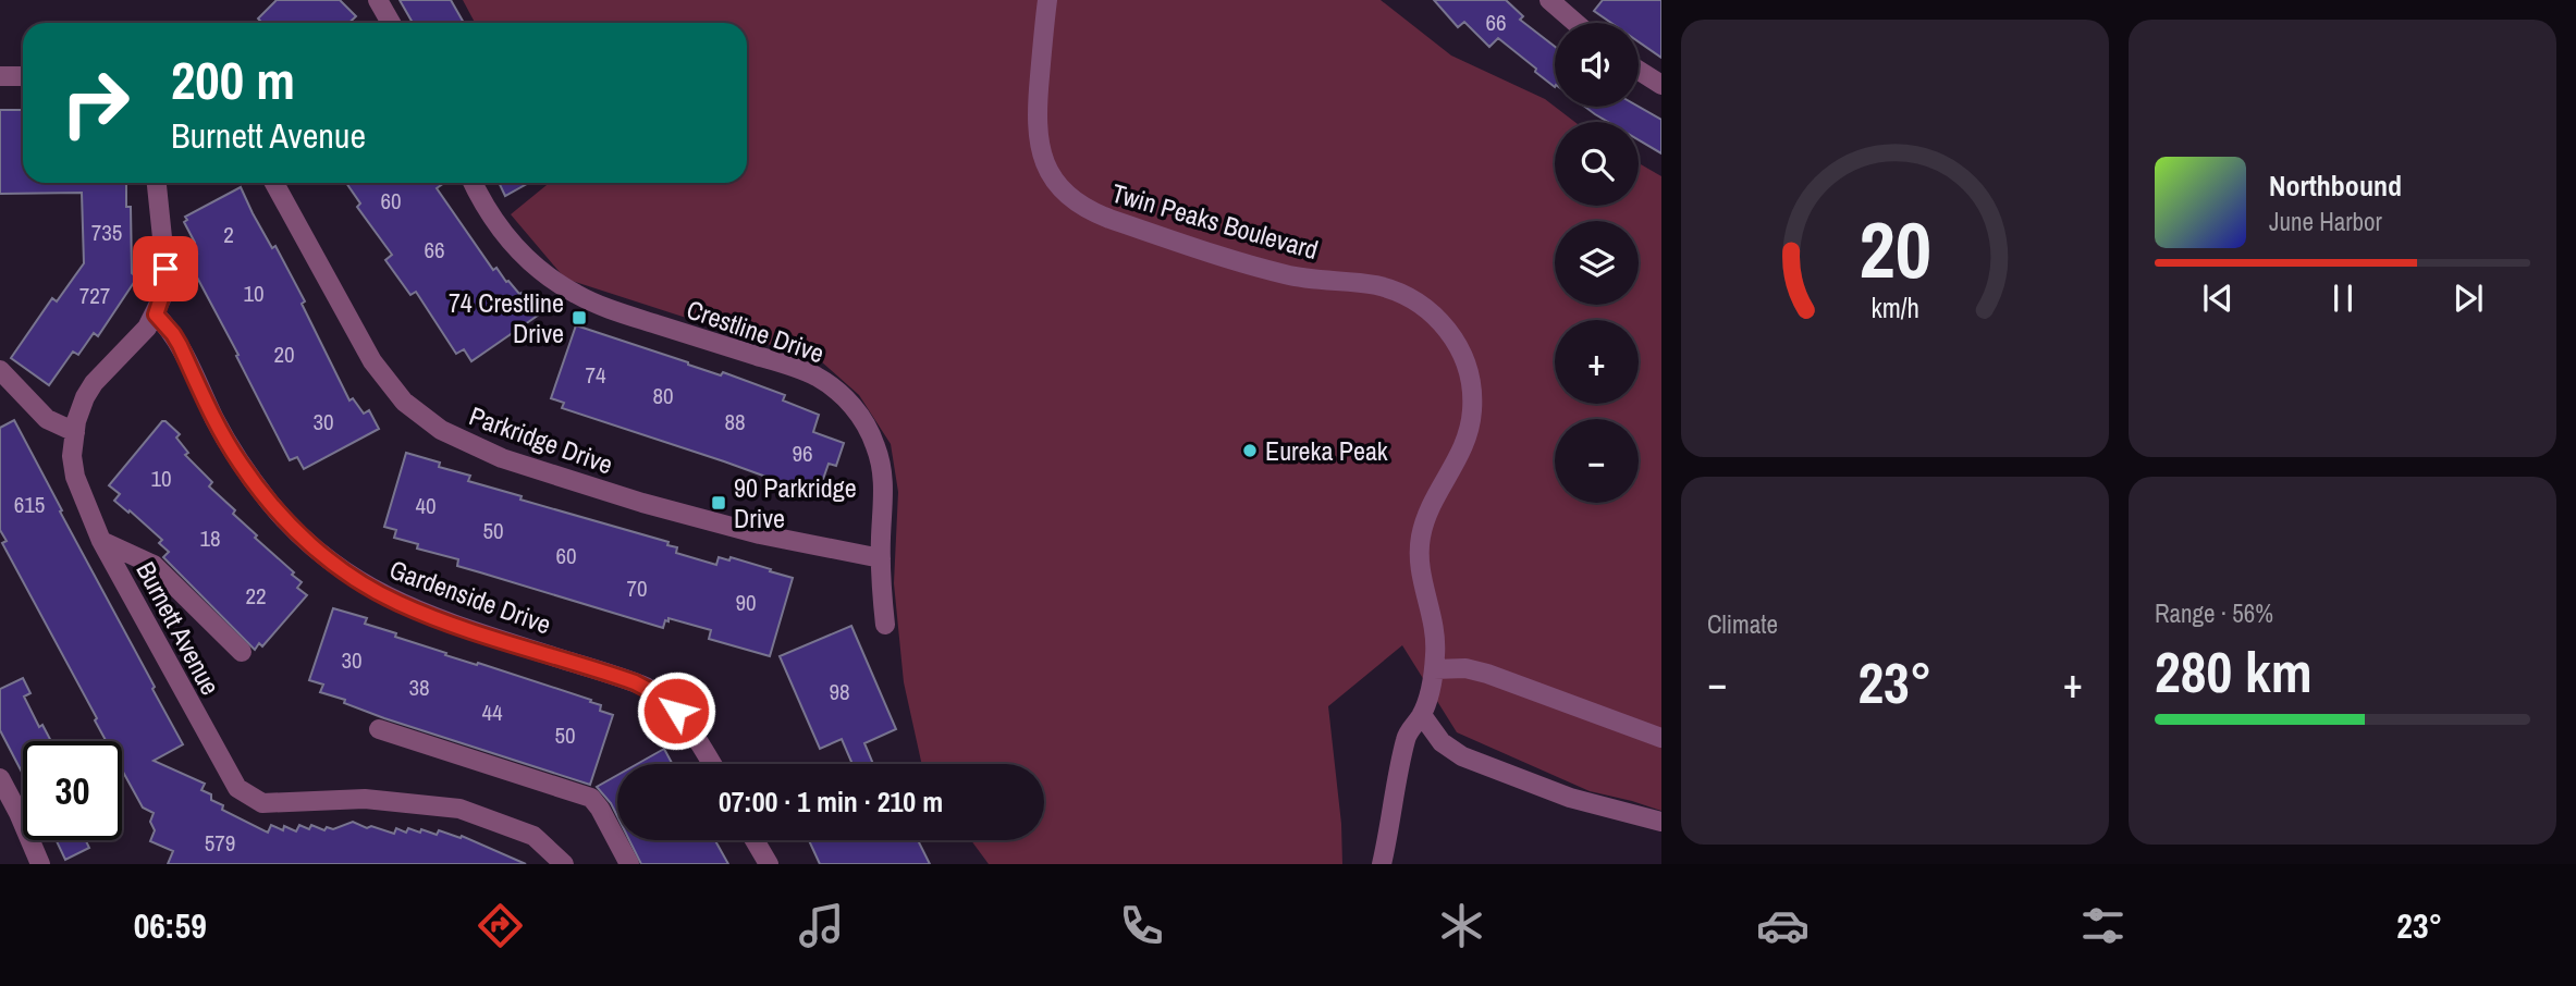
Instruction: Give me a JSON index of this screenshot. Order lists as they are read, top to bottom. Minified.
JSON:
{"streets":{"street":["Twin Peaks Boulevard","Crestline Drive","Parkridge Drive","Gardenside Drive","Burnett Avenue"]},"crossings":[["Crestline Drive","Parkridge Drive"],["Gardenside Drive","Burnett Avenue"]],"places":{"transit":["74 Crestline Drive","90 Parkridge Drive"],"other":["Eureka Peak"]},"house_numbers":["66","60","735","2","66","10","727","20","74","80","30","88","96","10","615","40","50","18","60","70","22","90","30","38","98","44","50","579"],"page":{"map_buttons":["+","−"],"turn":["200 m","Burnett Avenue"],"song":["Northbound","June Harbor"],"tile":["Climate",["Range · 56%","280 km"]],"heat":["−","23°","+"],"limit":"30","trip":"07:00 · 1 min · 210 m","tabs":["06:59","23°"],"gauge":["20","km/h"]}}
